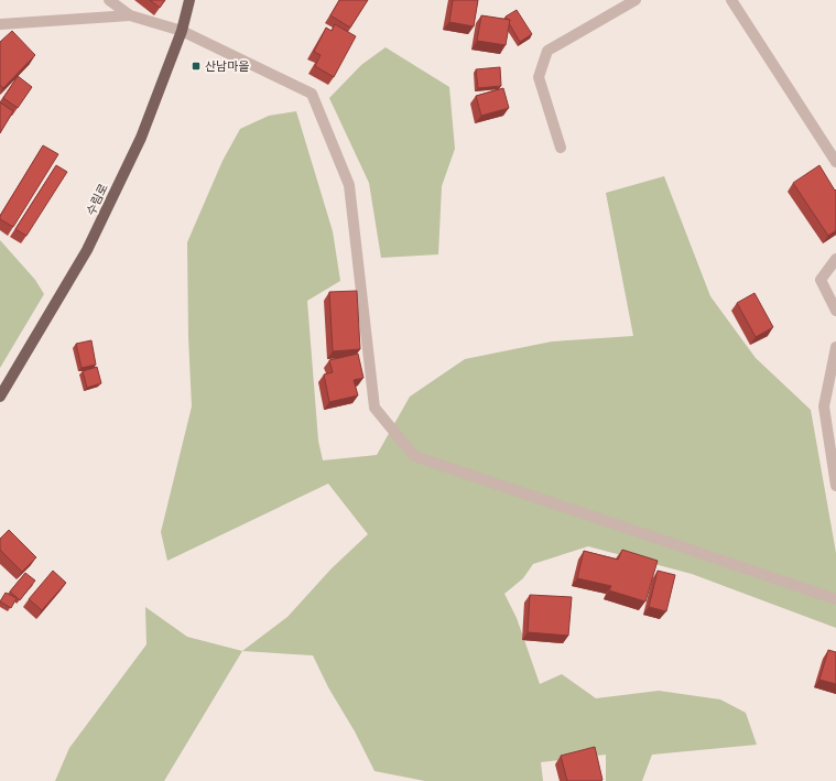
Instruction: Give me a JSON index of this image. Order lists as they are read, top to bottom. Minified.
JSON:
{"streets":{"main road":["수림로"]},"places":{"transit":["산남마을"]}}
